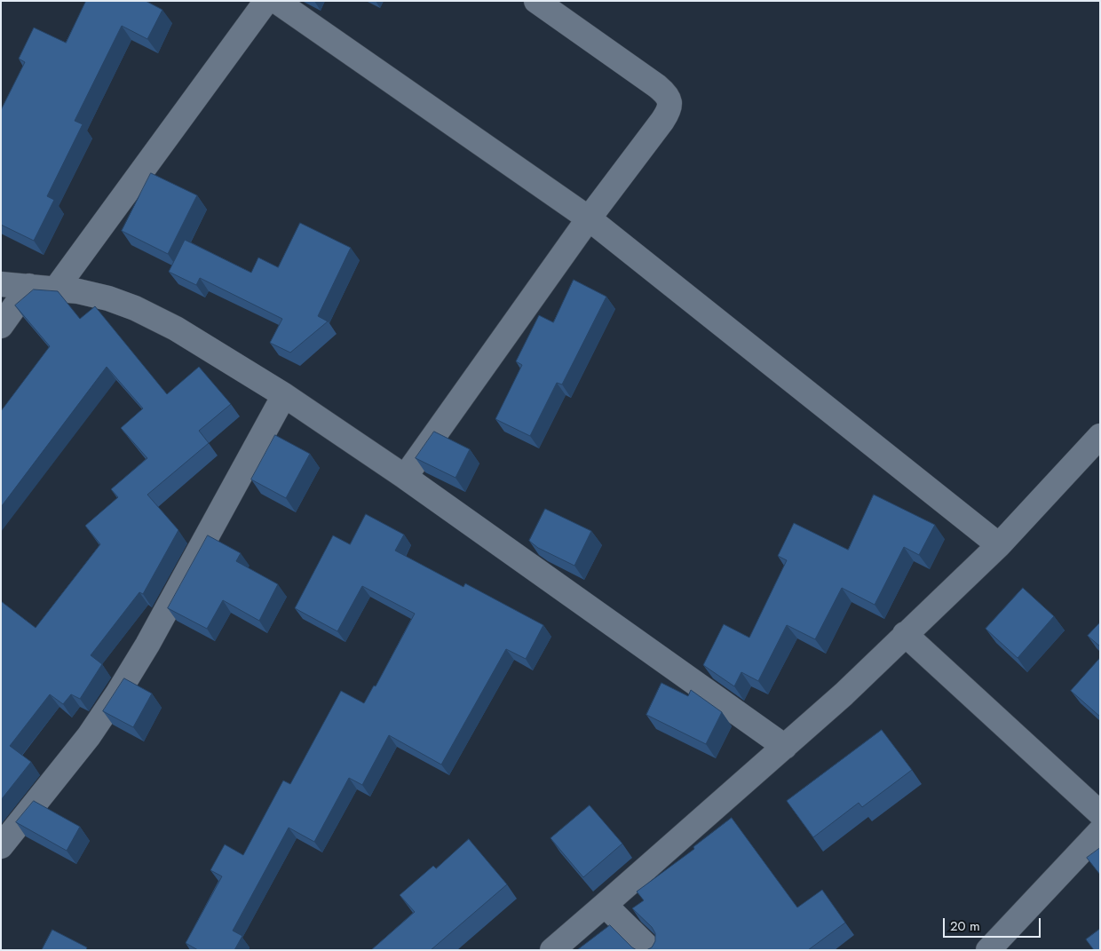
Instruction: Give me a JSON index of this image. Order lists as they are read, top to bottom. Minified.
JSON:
{"scale_bar":"20 m"}
